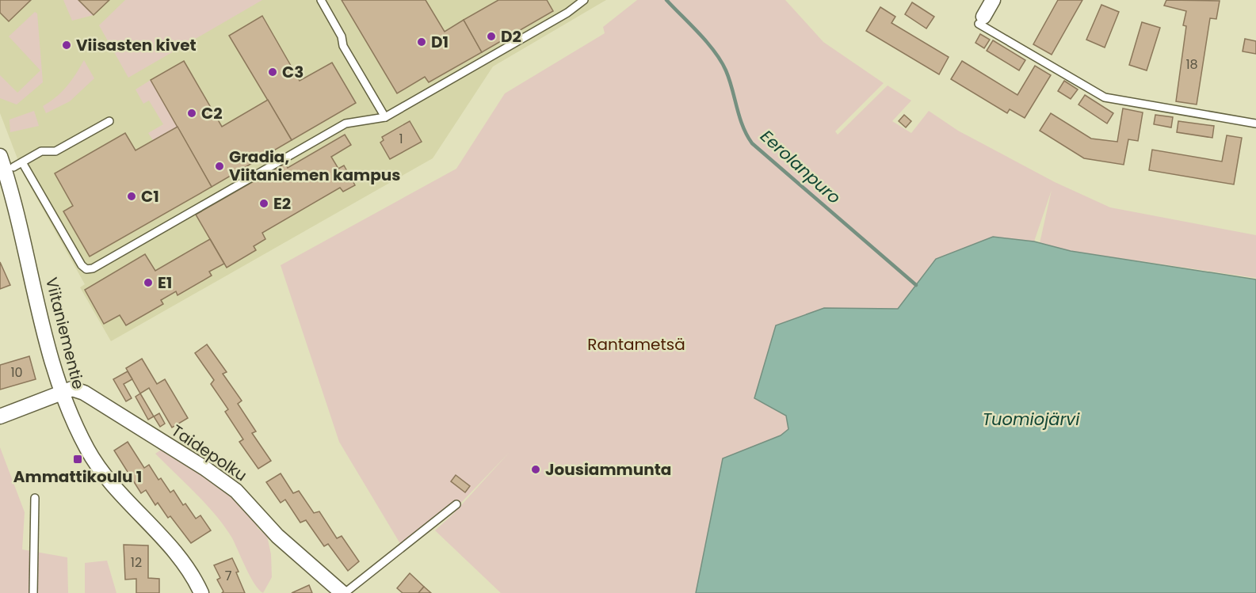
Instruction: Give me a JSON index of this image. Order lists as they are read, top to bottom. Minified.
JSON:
{"streets":{"street":["Viitaniementie","Taidepolku"]},"crossings":[["Viitaniementie","Taidepolku"]],"water":["Eerolanpuro","Tuomiojärvi"],"parks":["Rantametsä"],"places":{"other":["D2","D1","Viisasten kivet","C3","C2","Gradia, Viitaniemen kampus","C1","E2","E1","Jousiammunta"],"transit":["Ammattikoulu 1"]},"house_numbers":["18","1","10","12","7"]}
